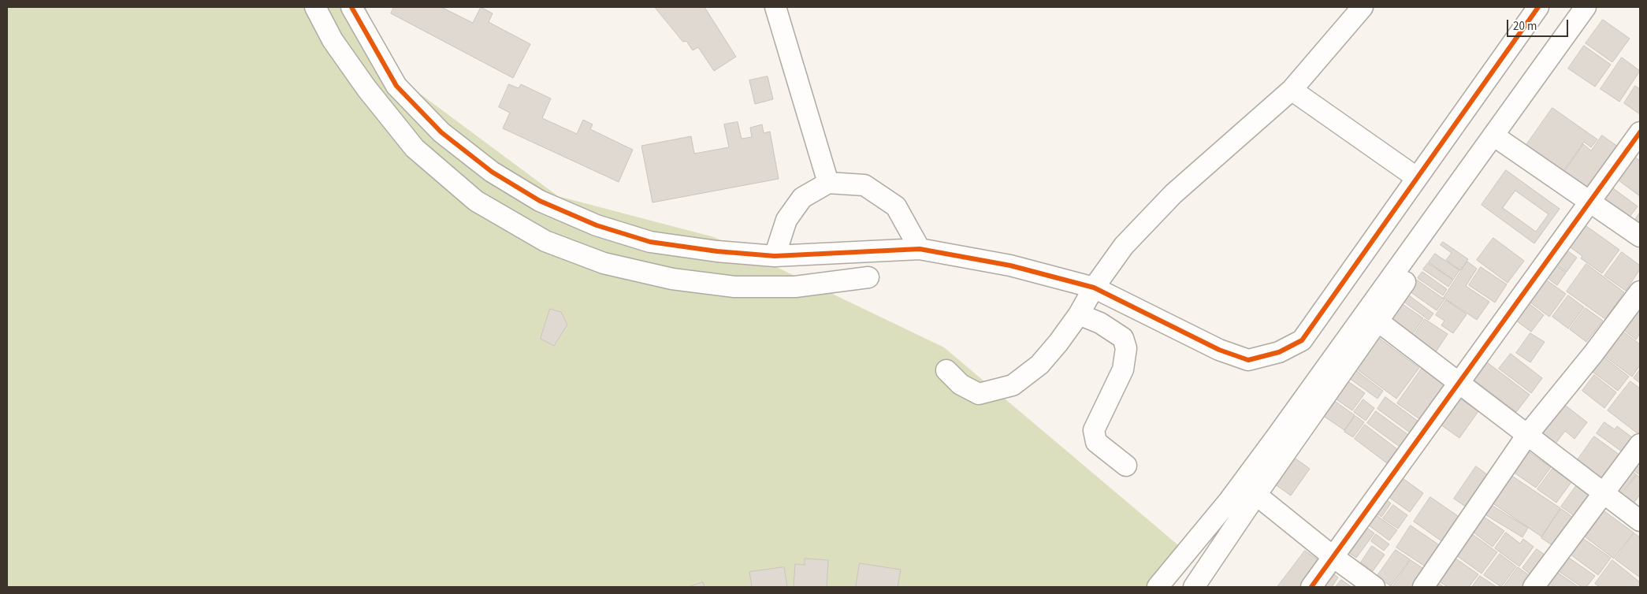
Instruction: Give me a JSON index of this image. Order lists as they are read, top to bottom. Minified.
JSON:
{"scale_bar":"20 m"}
